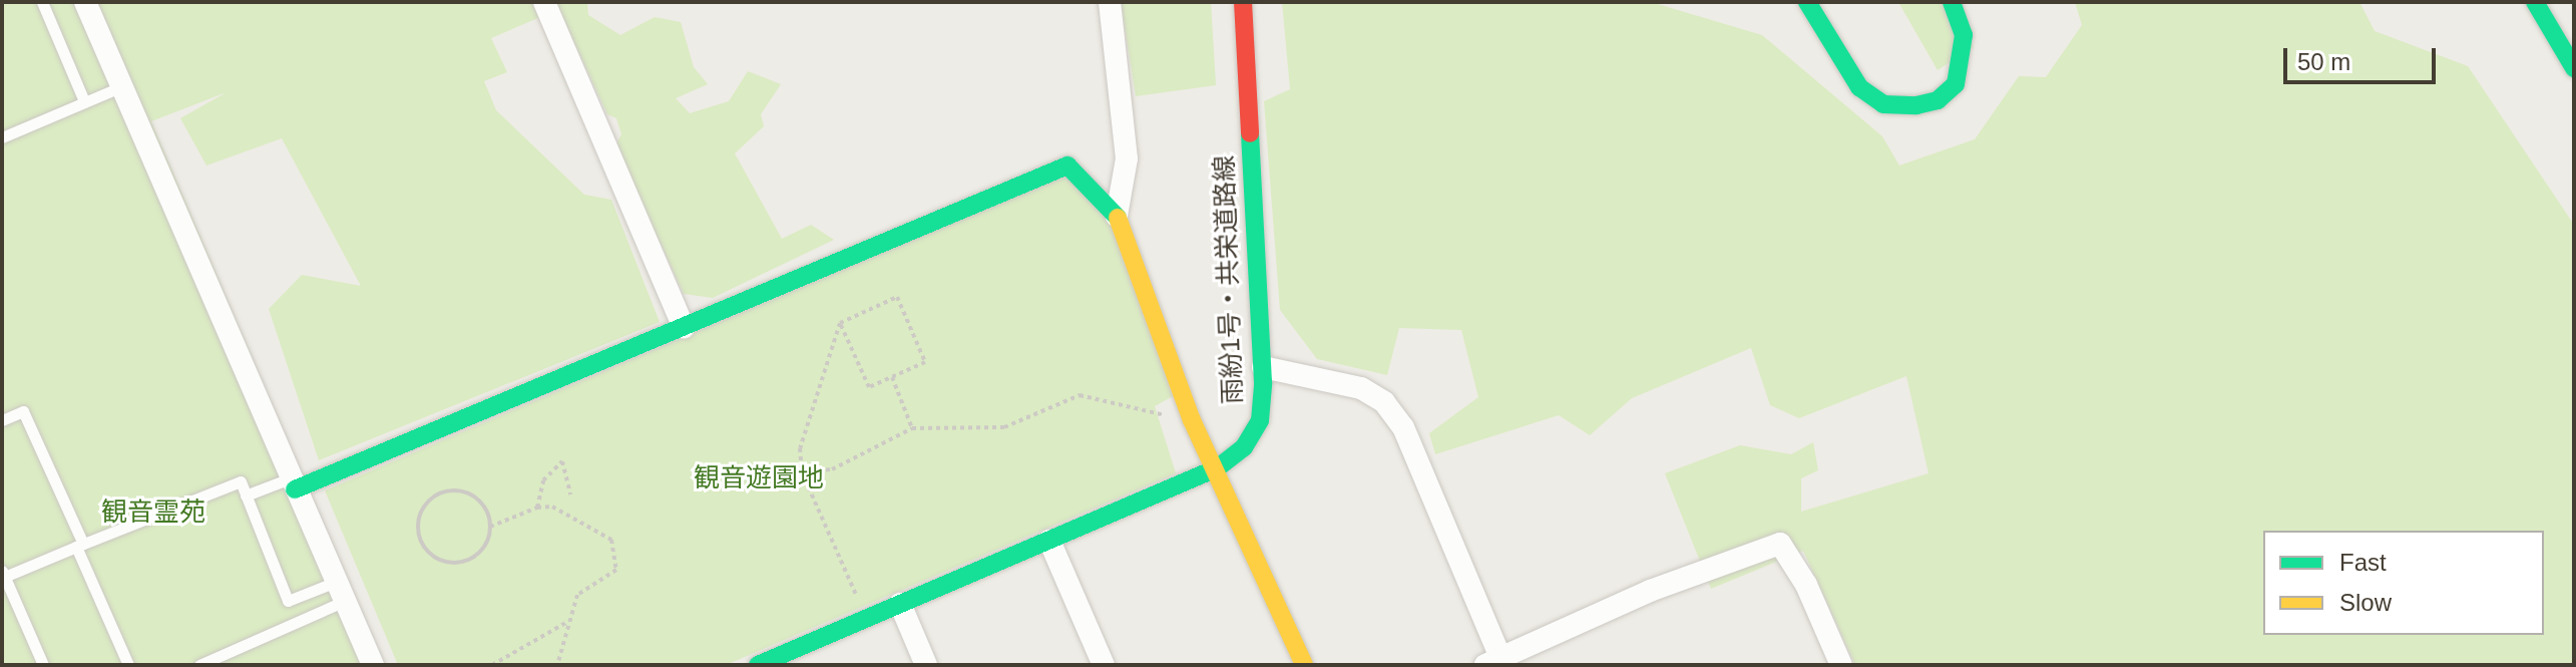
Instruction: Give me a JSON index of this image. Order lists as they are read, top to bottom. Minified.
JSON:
{"streets":{"street":["雨紛1号・共栄道路線"]},"parks":["観音遊園地","観音霊苑"],"legend":["Fast","Slow"],"scale_bar":"50 m"}
